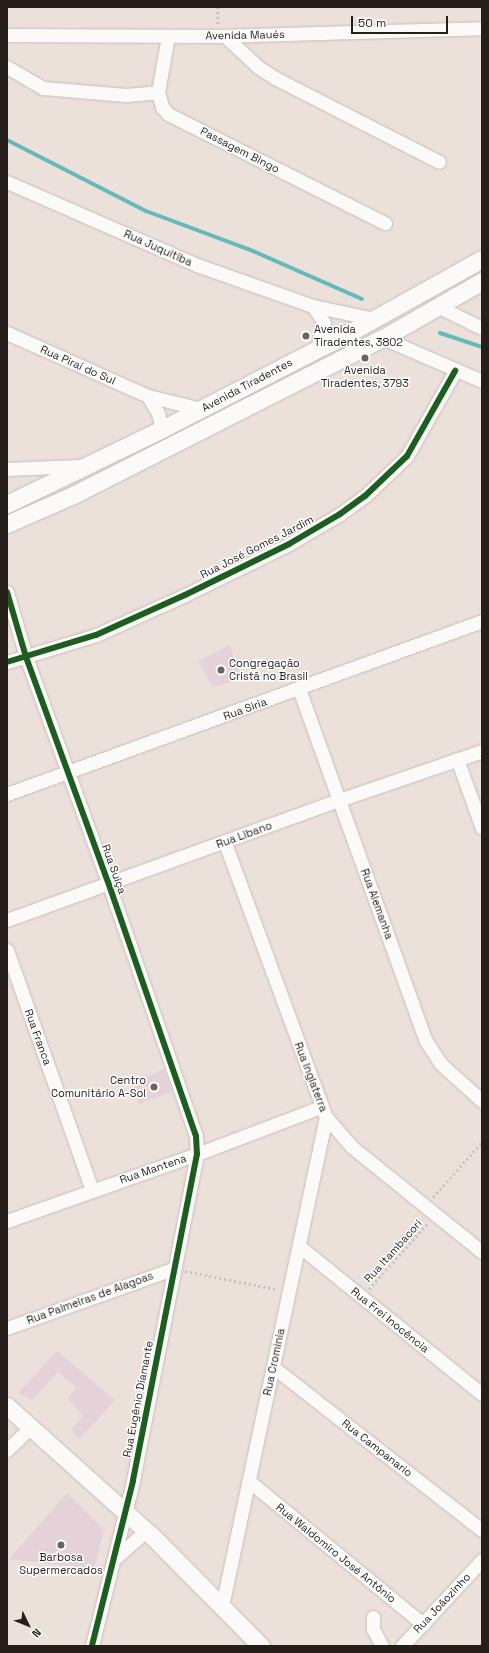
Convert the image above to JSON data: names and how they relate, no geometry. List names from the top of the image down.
{
  "streets": {
    "main road": ["Avenida Tiradentes"],
    "street": [
      "Avenida Maués",
      "Passagem Bingo",
      "Rua Juquitiba",
      "Rua Piraí do Sul",
      "Rua José Gomes Jardim",
      "Rua Siria",
      "Rua Libano",
      "Rua Suiça",
      "Rua Alemanha",
      "Rua Franca",
      "Rua Inglaterra",
      "Rua Mantena",
      "Rua Palmeiras de Alagoas",
      "Rua Frei Inocência",
      "Rua Cromínia",
      "Rua Eugênio Diamante",
      "Rua Campanario",
      "Rua Waldomiro José Antônio",
      "Rua Joãozinho"
    ],
    "path": ["Rua Itambacori"]
  },
  "crossings": [
    ["Rua Juquitiba", "Avenida Tiradentes"],
    ["Rua Piraí do Sul", "Avenida Tiradentes"],
    ["Rua José Gomes Jardim", "Rua Suiça"],
    ["Rua Siria", "Rua Suiça"],
    ["Rua Siria", "Rua Alemanha"],
    ["Rua Libano", "Rua Suiça"],
    ["Rua Libano", "Rua Alemanha"],
    ["Rua Libano", "Rua Inglaterra"],
    ["Rua Suiça", "Rua Mantena"],
    ["Rua Suiça", "Rua Eugênio Diamante"],
    ["Rua Franca", "Rua Mantena"],
    ["Rua Inglaterra", "Rua Mantena"],
    ["Rua Inglaterra", "Rua Itambacori"],
    ["Rua Inglaterra", "Rua Cromínia"],
    ["Rua Mantena", "Rua Cromínia"],
    ["Rua Mantena", "Rua Eugênio Diamante"],
    ["Rua Itambacori", "Rua Frei Inocência"],
    ["Rua Palmeiras de Alagoas", "Rua Eugênio Diamante"],
    ["Rua Frei Inocência", "Rua Cromínia"],
    ["Rua Cromínia", "Rua Campanario"],
    ["Rua Cromínia", "Rua Waldomiro José Antônio"],
    ["Rua Waldomiro José Antônio", "Rua Joãozinho"]
  ],
  "places": [
    "Avenida Tiradentes, 3802",
    "Avenida Tiradentes, 3793",
    "Congregação Cristã no Brasil",
    "Centro Comunitário A-Sol",
    "Barbosa Supermercados"
  ],
  "scale_bar": "50 m",
  "north": "bottom right"
}
